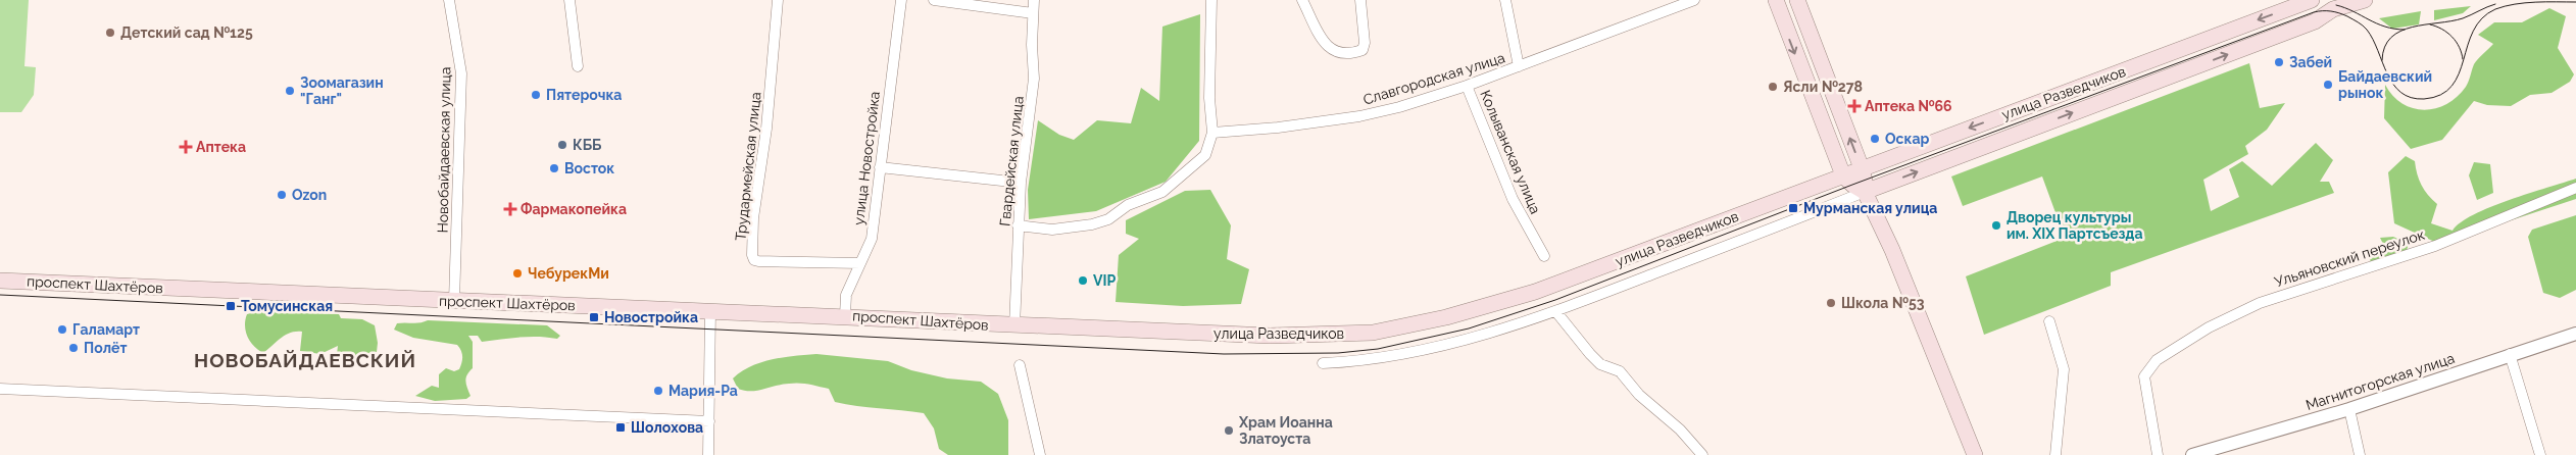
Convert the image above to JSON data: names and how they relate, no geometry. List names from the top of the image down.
{
  "streets": {
    "main road": ["улица Разведчиков", "проспект Шахтёров"],
    "street": [
      "Славгородская улица",
      "Новобайдаевская улица",
      "Колыванская улица",
      "улица Новостройка",
      "Гвардейская улица",
      "Трудармейская улица",
      "Ульяновский переулок",
      "Магнитогорская улица"
    ]
  },
  "crossings": [
    ["Славгородская улица", "Колыванская улица"],
    ["улица Разведчиков", "Гвардейская улица"],
    ["улица Разведчиков", "проспект Шахтёров"],
    ["Новобайдаевская улица", "проспект Шахтёров"],
    ["улица Новостройка", "Трудармейская улица"],
    ["улица Новостройка", "проспект Шахтёров"],
    ["Гвардейская улица", "проспект Шахтёров"]
  ],
  "districts": ["НОВОБАЙДАЕВСКИЙ"],
  "places": {
    "other": [
      "Детский сад №125",
      "Забей",
      "Байдаевский рынок",
      "Ясли №278",
      "Зоомагазин \"Ганг\"",
      "Пятерочка",
      "Оскар",
      "КББ",
      "Восток",
      "Ozon",
      "Дворец культуры им. XIX Партсъезда",
      "ЧебурекМи",
      "VIP",
      "Школа №53",
      "Галамарт",
      "Полёт",
      "Мария-Ра",
      "Храм Иоанна Златоуста"
    ],
    "health": ["Аптека №66", "Аптека", "Фармакопейка"],
    "transit": [
      "Мурманская улица",
      "Томусинская",
      "Новостройка",
      "Шолохова"
    ]
  }
}
